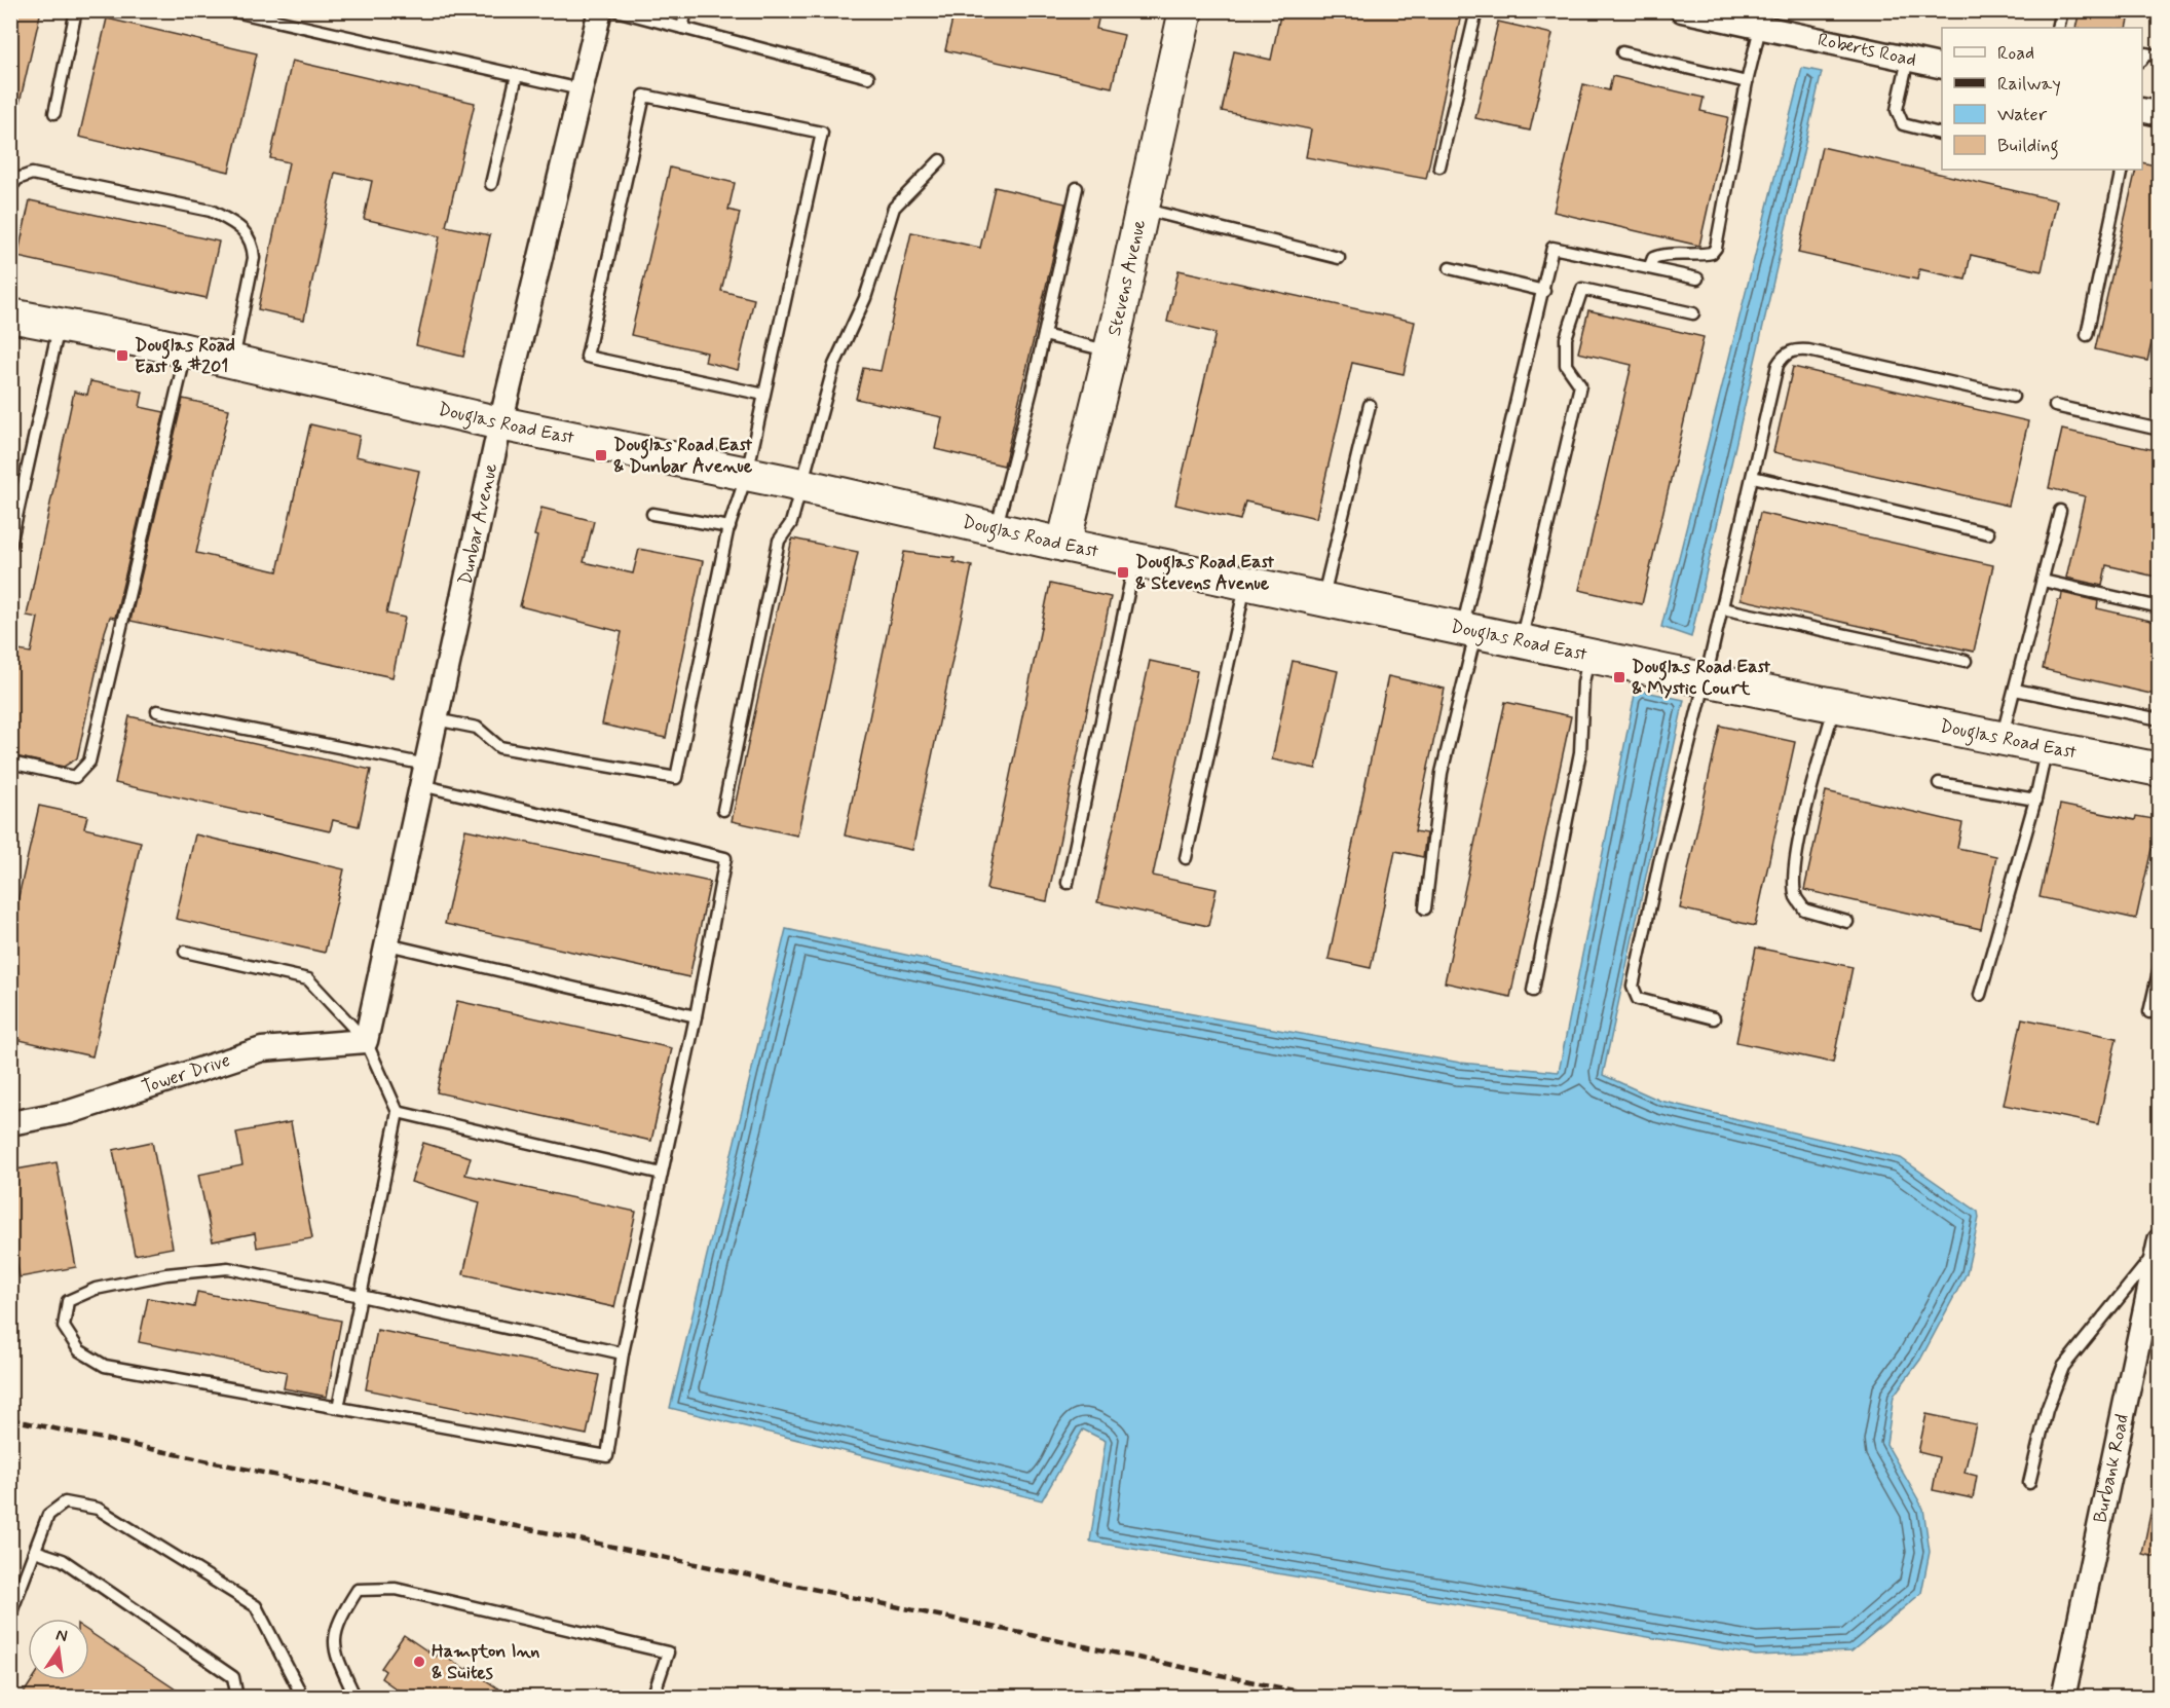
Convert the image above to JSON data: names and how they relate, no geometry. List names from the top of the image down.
{
  "streets": {
    "street": [
      "Roberts Road",
      "Stevens Avenue",
      "Douglas Road East",
      "Dunbar Avenue",
      "Tower Drive",
      "Burbank Road"
    ]
  },
  "crossings": [
    ["Stevens Avenue", "Douglas Road East"],
    ["Douglas Road East", "Dunbar Avenue"],
    ["Dunbar Avenue", "Tower Drive"]
  ],
  "places": {
    "transit": [
      "Douglas Road East & #201",
      "Douglas Road East & Dunbar Avenue",
      "Douglas Road East & Stevens Avenue",
      "Douglas Road East & Mystic Court"
    ],
    "other": ["Hampton Inn & Suites"]
  },
  "legend": [
    "Road",
    "Railway",
    "Water",
    "Building"
  ],
  "north": "top"
}
